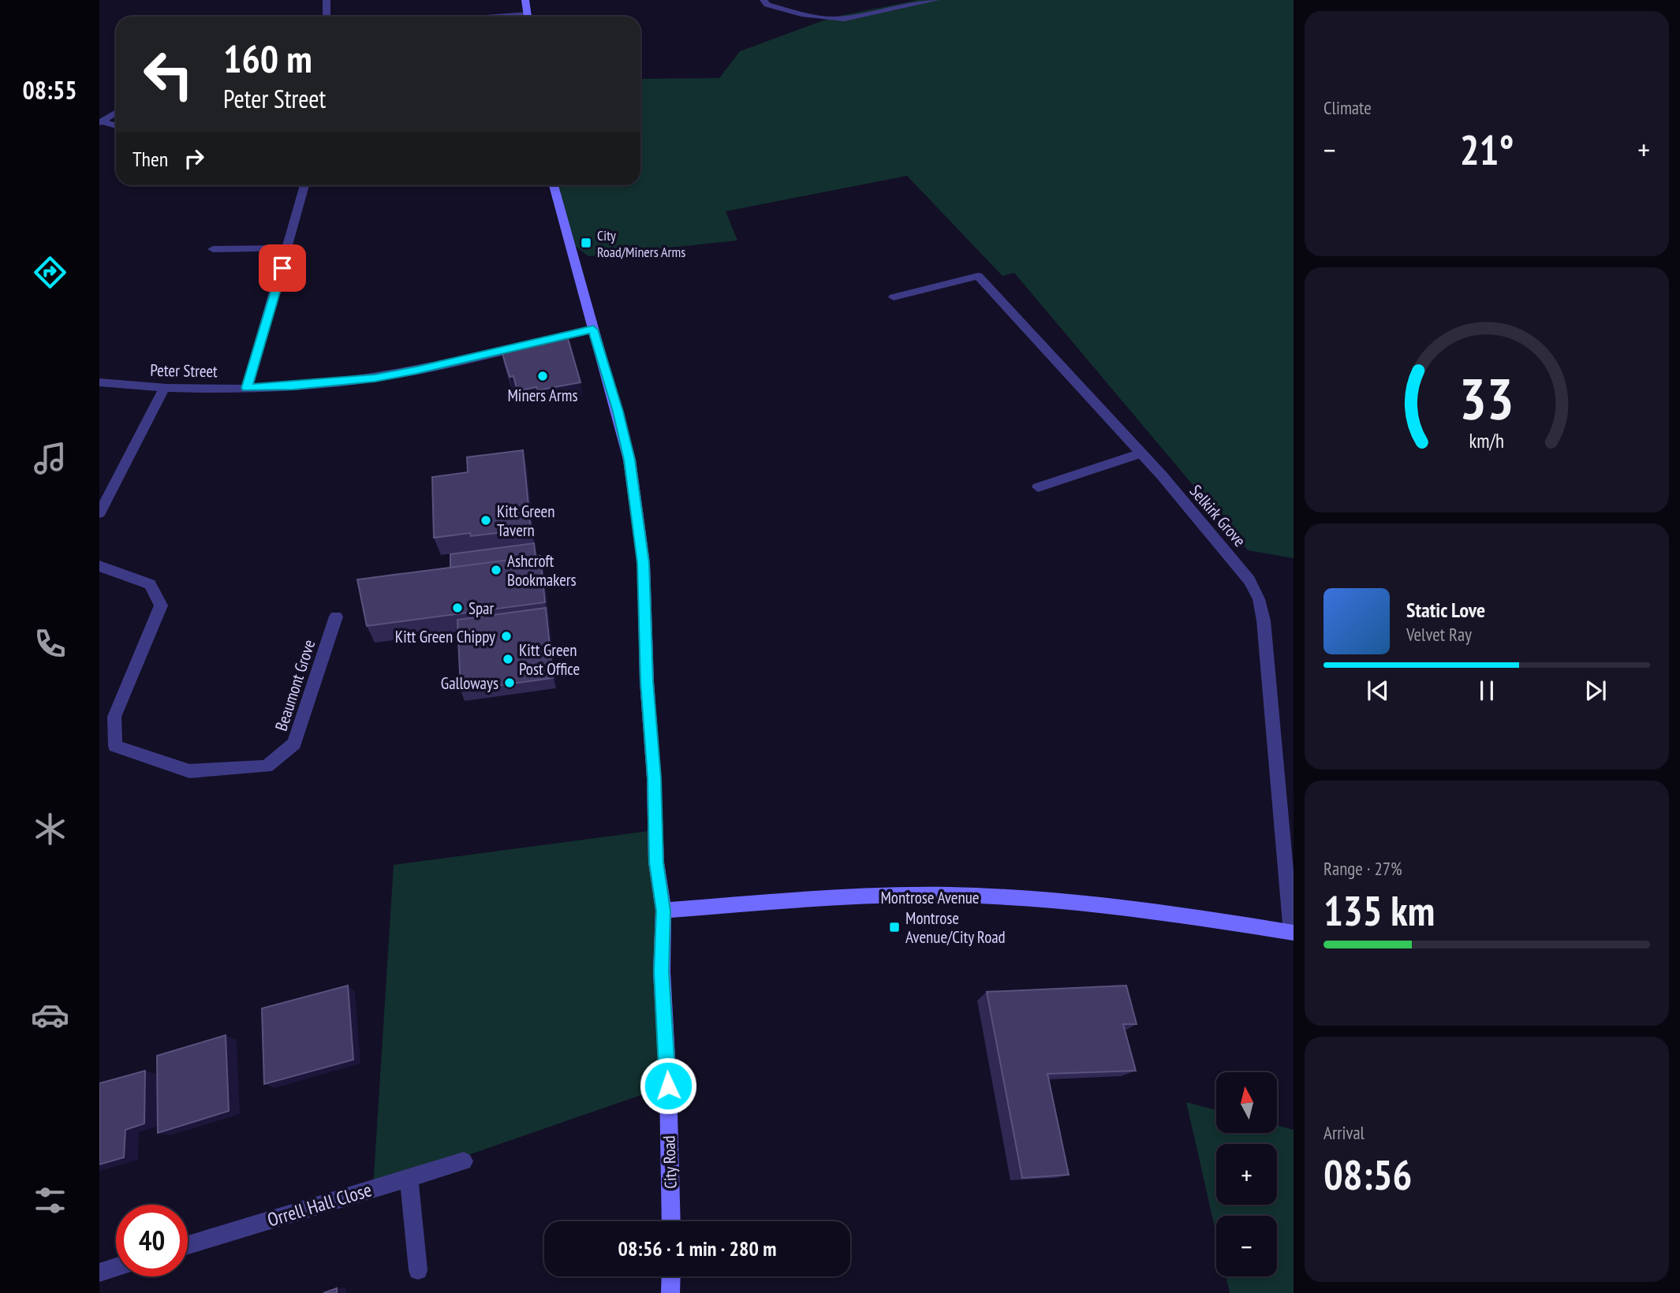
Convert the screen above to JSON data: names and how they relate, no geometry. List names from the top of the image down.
{
  "streets": {
    "street": [
      "Peter Street",
      "Selkirk Grove",
      "Beaumont Grove",
      "Montrose Avenue",
      "City Road",
      "Orrell Hall Close"
    ]
  },
  "crossings": [
    ["Peter Street", "City Road"],
    ["Selkirk Grove", "Montrose Avenue"],
    ["Montrose Avenue", "City Road"]
  ],
  "places": {
    "transit": ["City Road/Miners Arms", "Montrose Avenue/City Road"],
    "other": [
      "Miners Arms",
      "Kitt Green Tavern",
      "Ashcroft Bookmakers",
      "Spar",
      "Kitt Green Chippy",
      "Kitt Green Post Office",
      "Galloways"
    ]
  },
  "north": "top",
  "page": {
    "tabs": "08:55",
    "tile": [
      "Climate",
      ["Range · 27%", "135 km"],
      ["Arrival", "08:56"]
    ],
    "turn": ["160 m", "Peter Street"],
    "heat": ["−", "21°", "+"],
    "then": "Then",
    "song": ["Static Love", "Velvet Ray"],
    "map_buttons": ["+", "−"],
    "limit": "40",
    "trip": "08:56 · 1 min · 280 m",
    "gauge": ["33", "km/h"]
  }
}
